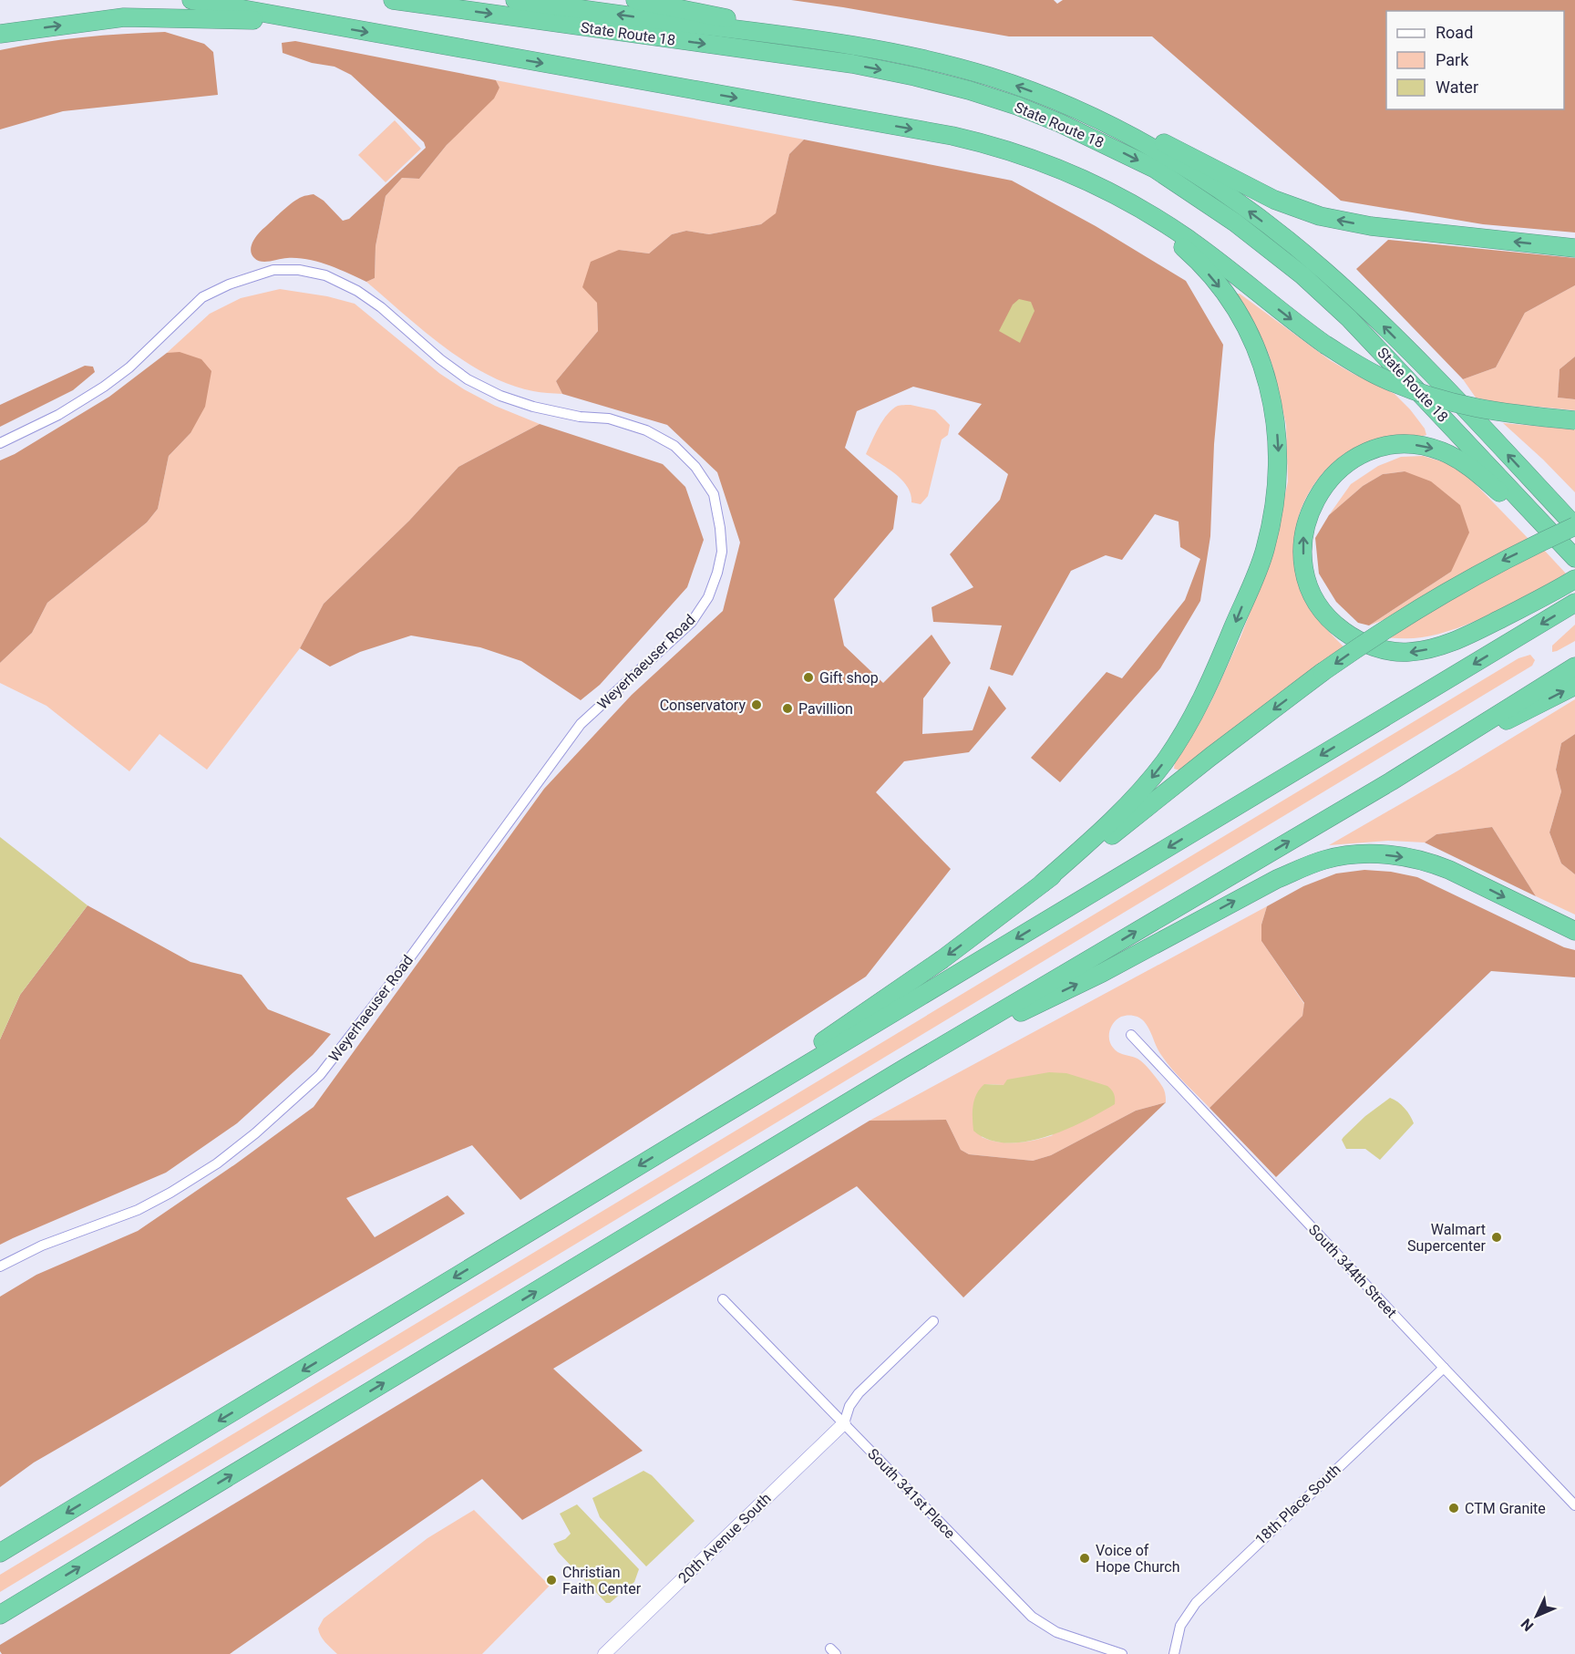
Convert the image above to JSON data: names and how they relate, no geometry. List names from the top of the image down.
{
  "streets": {
    "highway": ["State Route 18"],
    "street": [
      "Weyerhaeuser Road",
      "South 344th Street",
      "South 341st Place",
      "18th Place South",
      "20th Avenue South"
    ]
  },
  "crossings": [
    ["South 344th Street", "18th Place South"],
    ["South 341st Place", "20th Avenue South"]
  ],
  "places": [
    "Gift shop",
    "Conservatory",
    "Pavillion",
    "Walmart Supercenter",
    "CTM Granite",
    "Voice of Hope Church",
    "Christian Faith Center"
  ],
  "legend": ["Road", "Park", "Water"],
  "north": "bottom left"
}
